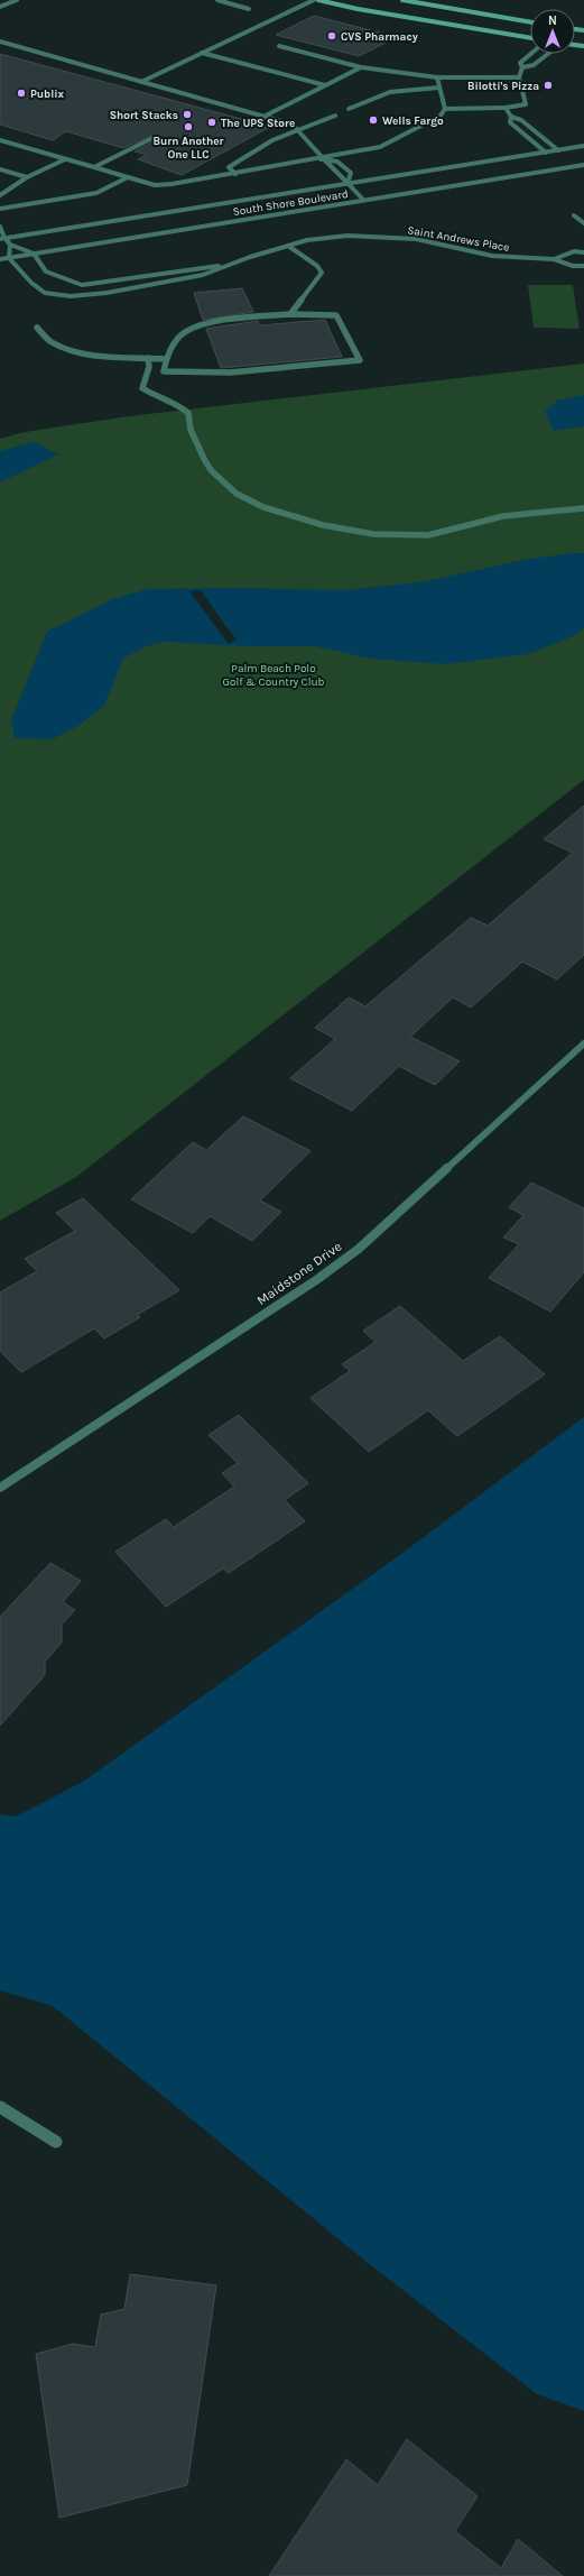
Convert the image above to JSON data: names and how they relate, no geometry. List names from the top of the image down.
{
  "streets": {
    "street": ["South Shore Boulevard", "Saint Andrews Place", "Maidstone Drive"]
  },
  "crossings": [
    ["South Shore Boulevard", "Saint Andrews Place"]
  ],
  "parks": ["Palm Beach Polo Golf & Country Club"],
  "places": [
    "CVS Pharmacy",
    "Bilotti's Pizza",
    "Publix",
    "Short Stacks",
    "Wells Fargo",
    "The UPS Store",
    "Burn Another One LLC"
  ],
  "north": "top"
}
